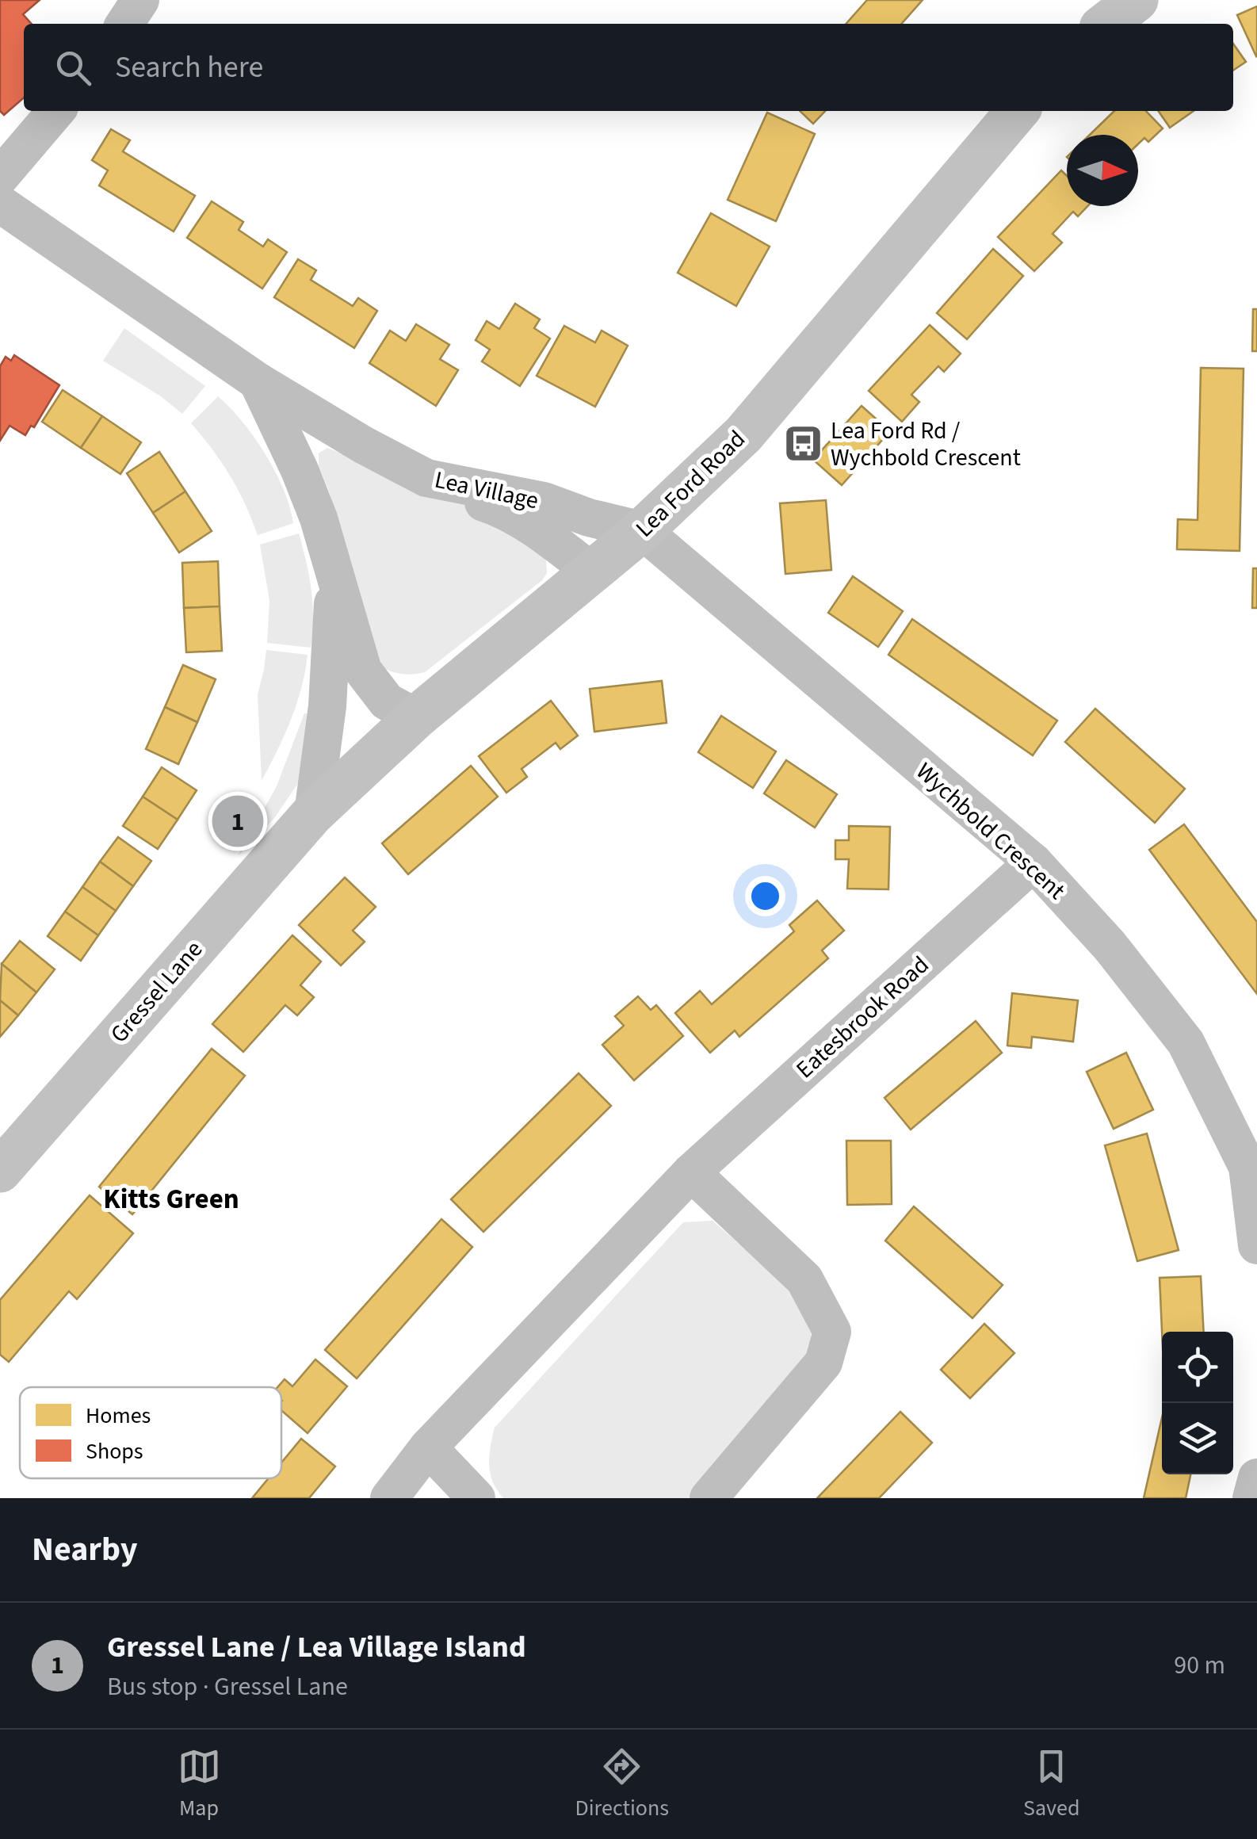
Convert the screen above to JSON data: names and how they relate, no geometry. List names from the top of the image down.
{
  "streets": {
    "street": [
      "Lea Ford Road",
      "Lea Village",
      "Wychbold Crescent",
      "Gressel Lane",
      "Eatesbrook Road"
    ]
  },
  "crossings": [
    ["Lea Ford Road", "Lea Village"],
    ["Lea Ford Road", "Wychbold Crescent"],
    ["Lea Ford Road", "Gressel Lane"],
    ["Lea Village", "Wychbold Crescent"],
    ["Wychbold Crescent", "Eatesbrook Road"]
  ],
  "districts": ["Kitts Green"],
  "places": {
    "bus stop": ["Lea Ford Rd / Wychbold Crescent"]
  },
  "legend": ["Homes", "Shops"],
  "north": "right",
  "page": {
    "search": "Search here",
    "pins": "1",
    "heading": "Nearby",
    "list": [
      {
        "mark": "1",
        "name": "Gressel Lane / Lea Village Island",
        "note": "Bus stop · Gressel Lane",
        "value": "90 m"
      }
    ],
    "nav": ["Map", "Directions", "Saved"]
  }
}
